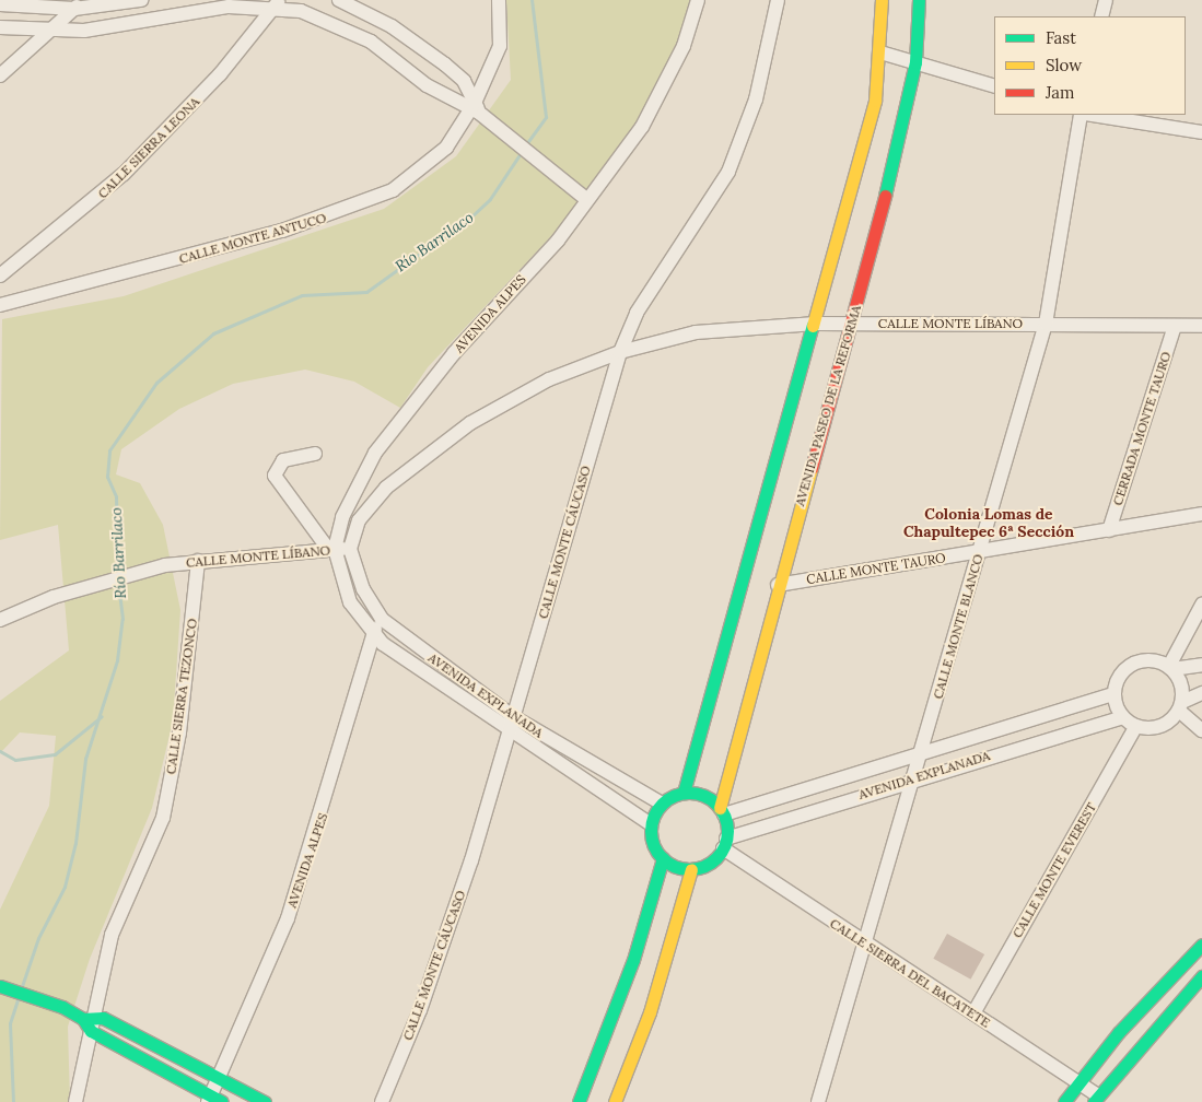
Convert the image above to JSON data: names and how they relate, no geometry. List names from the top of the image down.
{
  "streets": {
    "main road": ["AVENIDA PASEO DE LA REFORMA"],
    "street": [
      "CALLE SIERRA LEONA",
      "CALLE MONTE ANTUCO",
      "AVENIDA ALPES",
      "CALLE MONTE LÍBANO",
      "CERRADA MONTE TAURO",
      "CALLE MONTE CÁUCASO",
      "CALLE MONTE TAURO",
      "CALLE MONTE BLANCO",
      "AVENIDA EXPLANADA",
      "CALLE SIERRA TEZONCO",
      "CALLE MONTE EVEREST",
      "CALLE SIERRA DEL BACATETE"
    ]
  },
  "crossings": [
    ["AVENIDA ALPES", "CALLE MONTE LÍBANO"],
    ["AVENIDA ALPES", "AVENIDA EXPLANADA"],
    ["CALLE MONTE LÍBANO", "AVENIDA PASEO DE LA REFORMA"],
    ["CALLE MONTE LÍBANO", "CERRADA MONTE TAURO"],
    ["CALLE MONTE LÍBANO", "CALLE MONTE CÁUCASO"],
    ["CALLE MONTE LÍBANO", "CALLE MONTE BLANCO"],
    ["CALLE MONTE LÍBANO", "AVENIDA EXPLANADA"],
    ["CALLE MONTE LÍBANO", "CALLE SIERRA TEZONCO"],
    ["AVENIDA PASEO DE LA REFORMA", "CALLE MONTE TAURO"],
    ["AVENIDA PASEO DE LA REFORMA", "AVENIDA EXPLANADA"],
    ["AVENIDA PASEO DE LA REFORMA", "CALLE SIERRA DEL BACATETE"],
    ["CERRADA MONTE TAURO", "CALLE MONTE TAURO"],
    ["CALLE MONTE CÁUCASO", "AVENIDA EXPLANADA"],
    ["CALLE MONTE TAURO", "CALLE MONTE BLANCO"],
    ["CALLE MONTE BLANCO", "AVENIDA EXPLANADA"],
    ["CALLE MONTE BLANCO", "CALLE SIERRA DEL BACATETE"],
    ["AVENIDA EXPLANADA", "CALLE MONTE EVEREST"],
    ["AVENIDA EXPLANADA", "CALLE SIERRA DEL BACATETE"],
    ["CALLE MONTE EVEREST", "CALLE SIERRA DEL BACATETE"]
  ],
  "districts": ["Colonia Lomas de Chapultepec 6ª Sección"],
  "water": ["Río Barrilaco"],
  "legend": ["Fast", "Slow", "Jam"]
}
